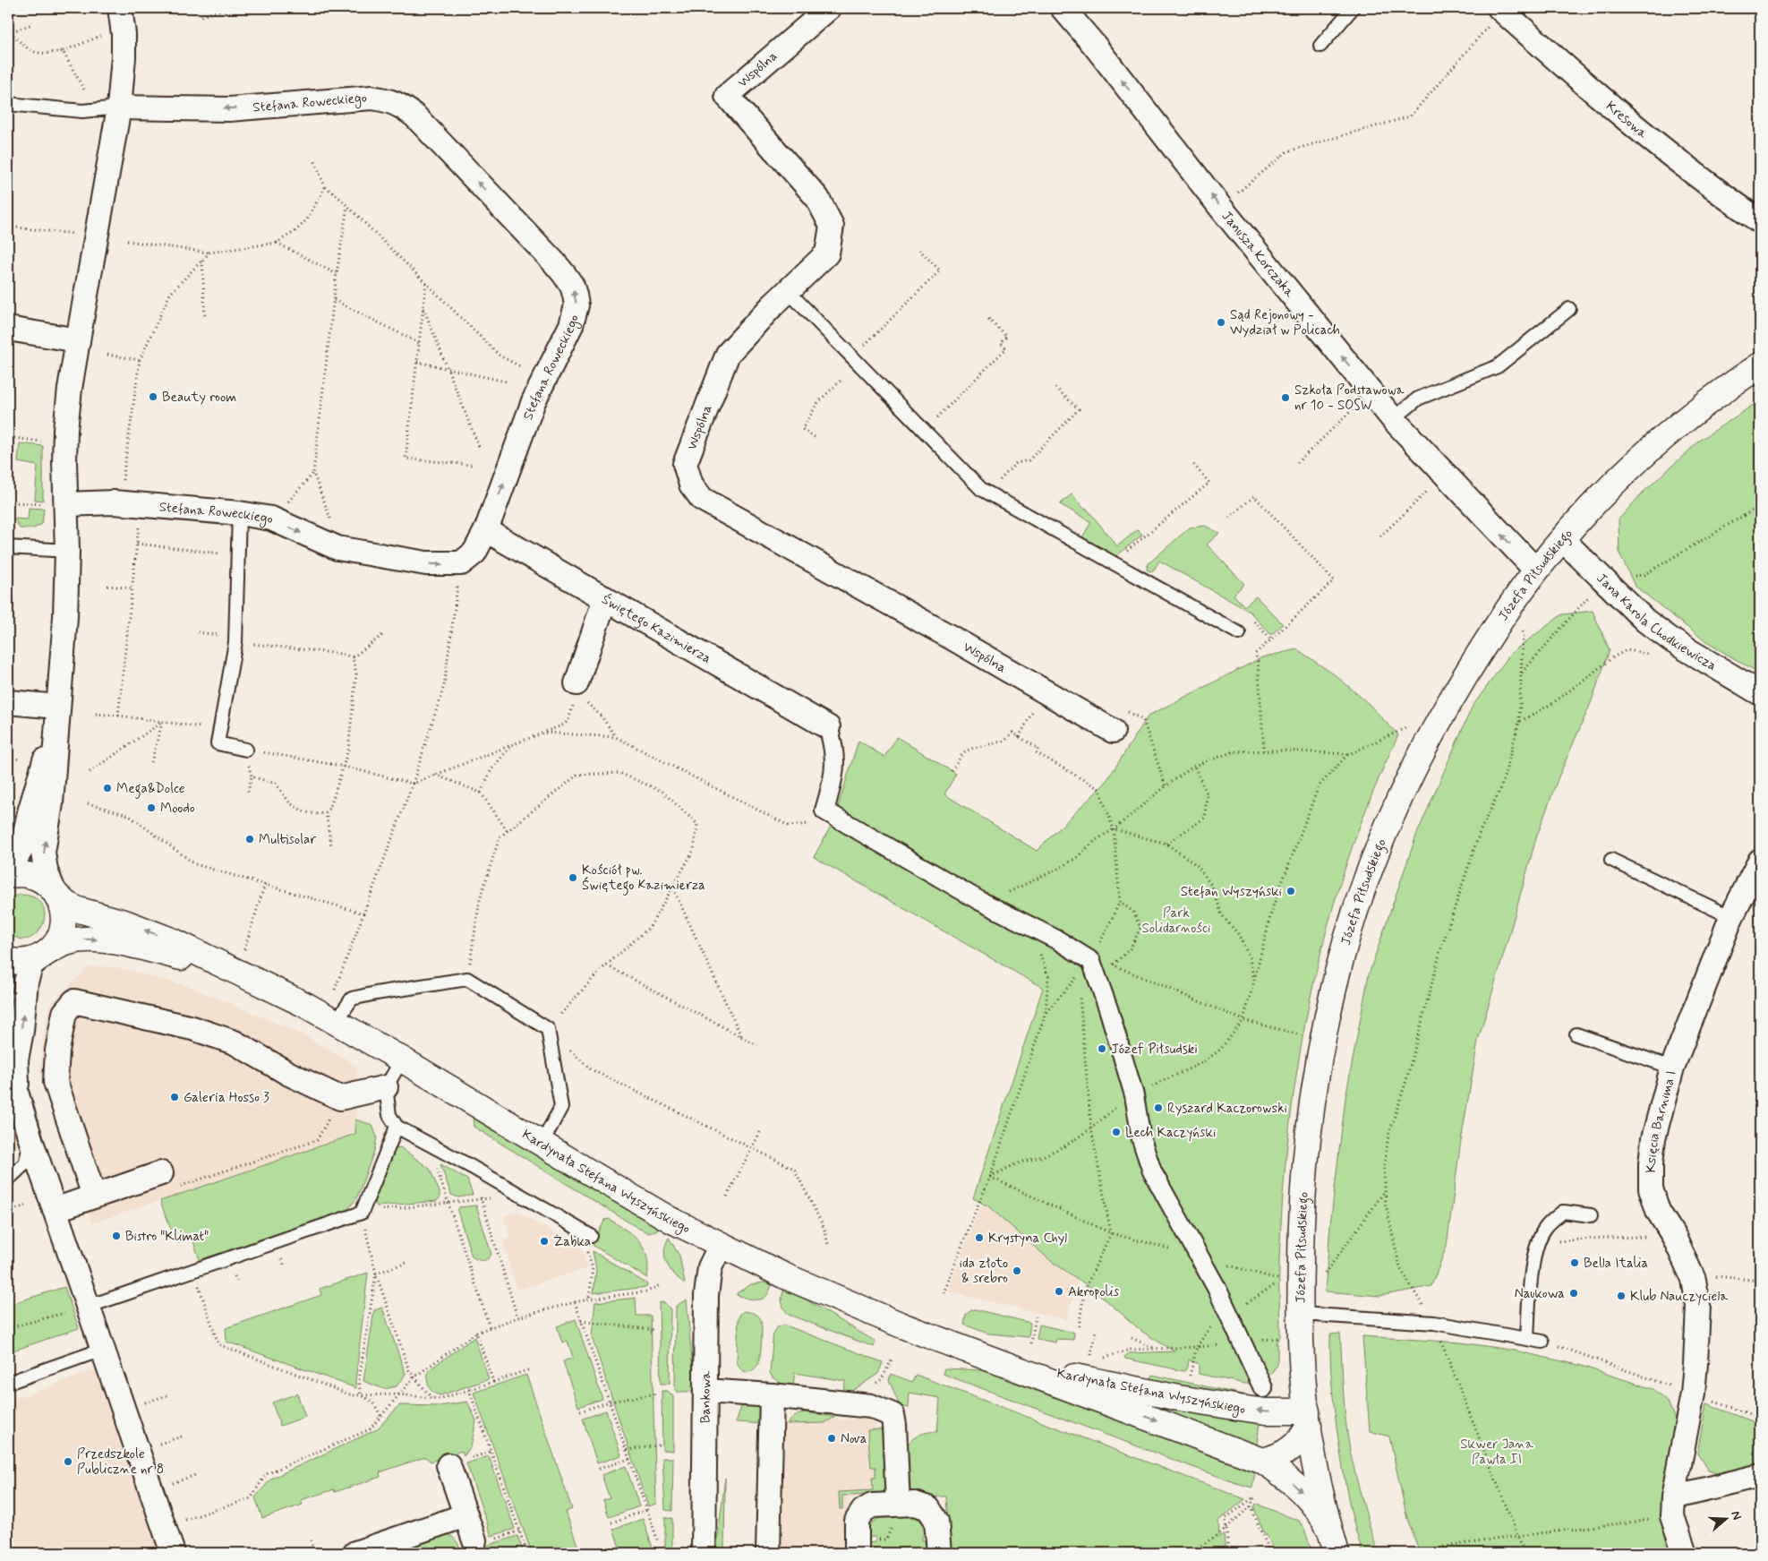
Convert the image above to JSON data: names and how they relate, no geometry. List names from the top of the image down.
{
  "streets": {
    "street": [
      "Wspólna",
      "Stefana Roweckiego",
      "Kresowa",
      "Janusza Korczaka",
      "Józefa Piłsudskiego",
      "Jana Karola Chodkiewicza",
      "Świętego Kazimierza",
      "Księcia Barnima I",
      "Kardynała Stefana Wyszyńskiego",
      "Bankowa"
    ]
  },
  "crossings": [
    ["Stefana Roweckiego", "Świętego Kazimierza"],
    ["Janusza Korczaka", "Józefa Piłsudskiego"],
    ["Józefa Piłsudskiego", "Jana Karola Chodkiewicza"],
    ["Józefa Piłsudskiego", "Kardynała Stefana Wyszyńskiego"],
    ["Kardynała Stefana Wyszyńskiego", "Bankowa"]
  ],
  "one_way": ["Janusza Korczaka"],
  "parks": ["Park Solidarności", "Skwer Jana Pawła II"],
  "places": [
    "Sąd Rejonowy - Wydział w Policach",
    "Beauty room",
    "Szkoła Podstawowa nr 10 - SOSW",
    "Mega&Dolce",
    "Moodo",
    "Multisolar",
    "Kościół pw. Świętego Kazimierza",
    "Stefan Wyszyński",
    "Józef Piłsudski",
    "Galeria Hosso 3",
    "Ryszard Kaczorowski",
    "Lech Kaczyński",
    "Bistro \"Klimat\"",
    "Krystyna Chyl",
    "Żabka",
    "Bella Italia",
    "ida złoto & srebro",
    "Akropolis",
    "Naukowa",
    "Klub Nauczyciela",
    "Nova",
    "Przedszkole Publiczne nr 8"
  ],
  "north": "right"
}
